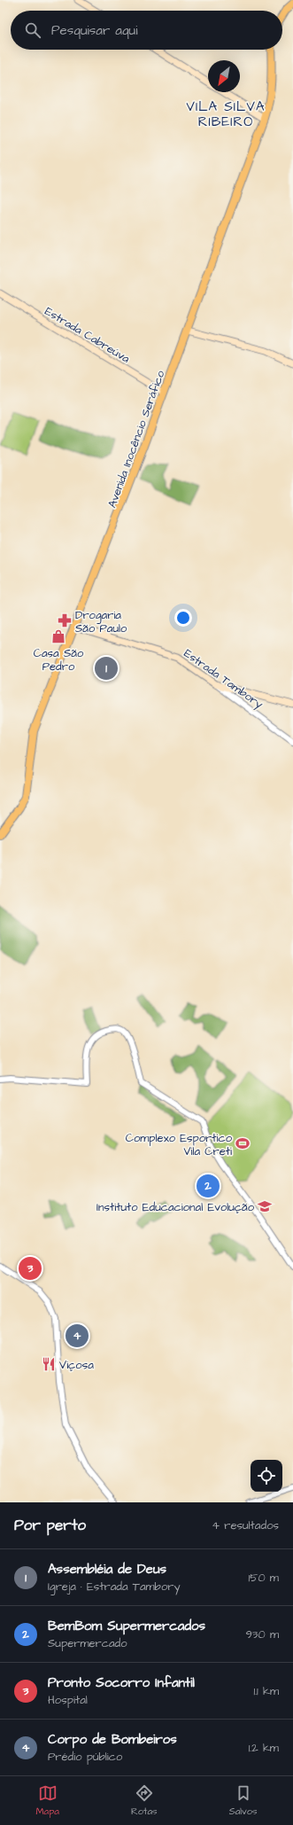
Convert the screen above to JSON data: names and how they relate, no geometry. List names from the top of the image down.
{
  "streets": {
    "main road": ["Estrada Cabreúva", "Avenida Inocêncio Seráfico", "Estrada Tambory"]
  },
  "crossings": [
    ["Estrada Cabreúva", "Avenida Inocêncio Seráfico"],
    ["Avenida Inocêncio Seráfico", "Estrada Tambory"]
  ],
  "districts": ["VILA SILVA RIBEIRO"],
  "places": {
    "pharmacy": ["Drogaria São Paulo"],
    "shop": ["Casa São Pedro"],
    "sports": ["Complexo Esportico Vila Creti"],
    "school or university": ["Instituto Educacional Evolução"],
    "restaurant": ["Viçosa"]
  },
  "north": "bottom left",
  "page": {
    "search": "Pesquisar aqui",
    "pins": [
      "1",
      "2",
      "3",
      "4"
    ],
    "heading": ["Por perto", "4 resultados"],
    "list": [
      {
        "mark": "1",
        "name": "Assembléia de Deus",
        "note": "Igreja · Estrada Tambory",
        "value": "150 m"
      },
      {
        "mark": "2",
        "name": "BemBom Supermercados",
        "note": "Supermercado",
        "value": "930 m"
      },
      {
        "mark": "3",
        "name": "Pronto Socorro Infantil",
        "note": "Hospital",
        "value": "1.1 km"
      },
      {
        "mark": "4",
        "name": "Corpo de Bombeiros",
        "note": "Prédio público",
        "value": "1.2 km"
      }
    ],
    "nav": ["Mapa", "Rotas", "Salvos"]
  }
}
